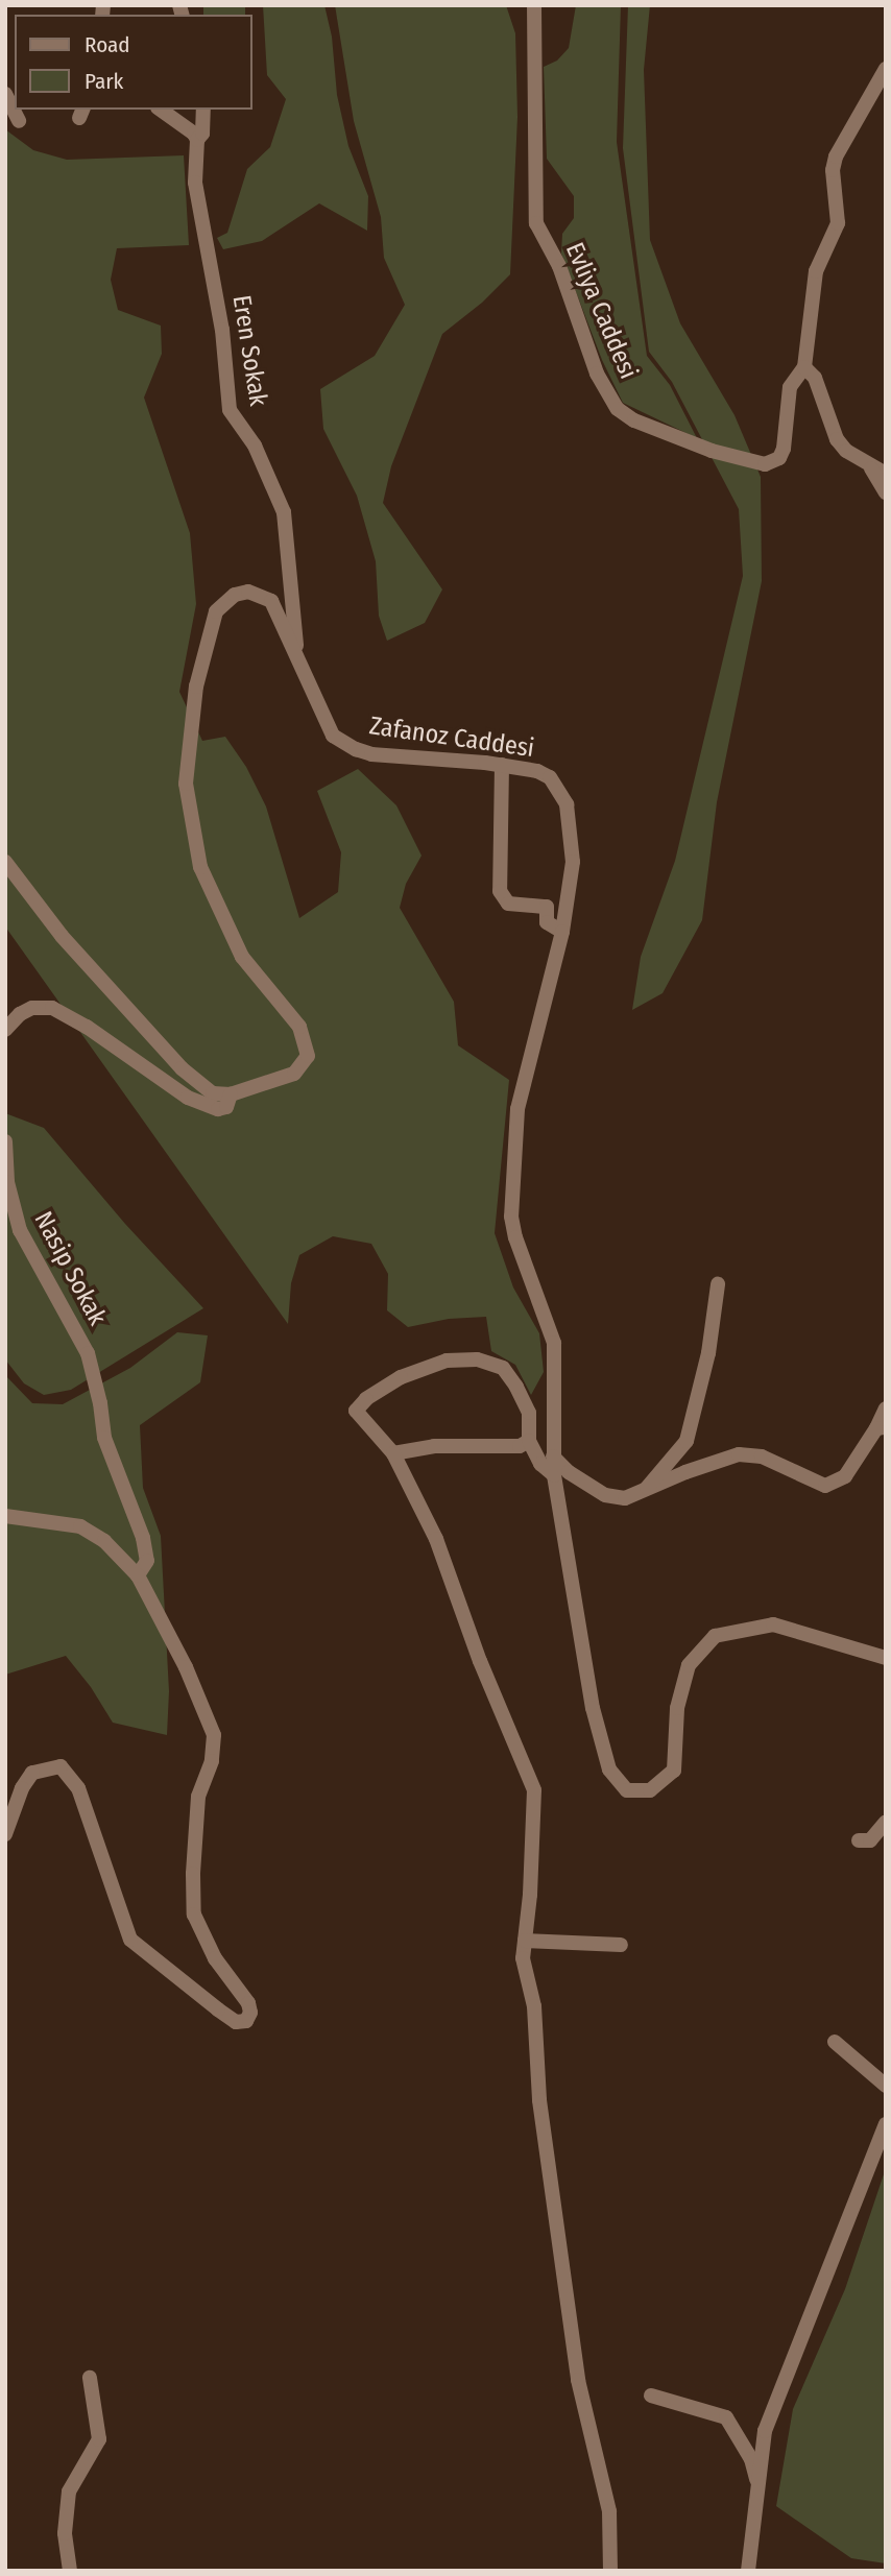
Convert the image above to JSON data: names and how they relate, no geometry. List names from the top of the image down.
{
  "streets": {
    "street": [
      "Evliya Caddesi",
      "Eren Sokak",
      "Zafanoz Caddesi",
      "Nasip Sokak"
    ]
  },
  "crossings": [
    ["Eren Sokak", "Zafanoz Caddesi"]
  ],
  "legend": ["Road", "Park"]
}
